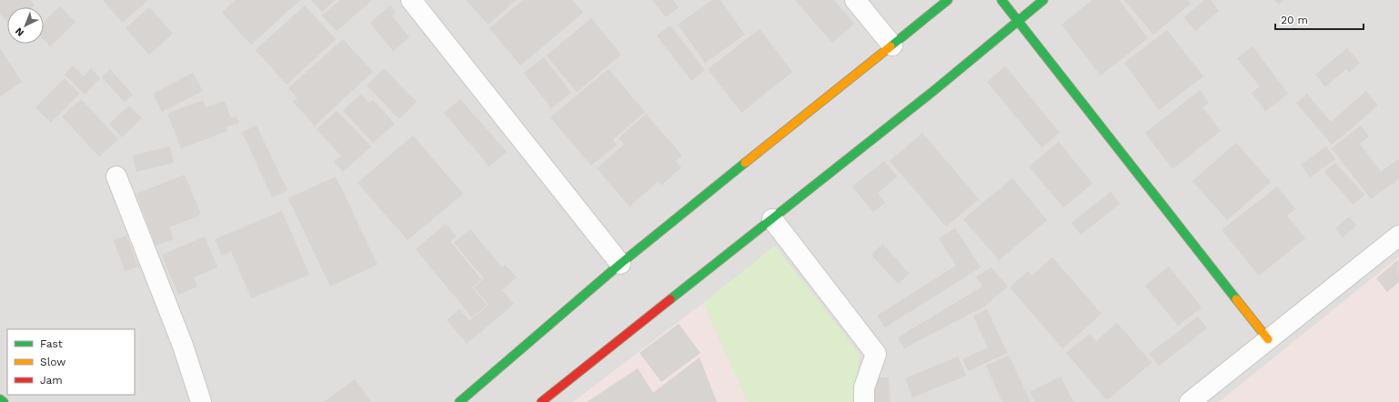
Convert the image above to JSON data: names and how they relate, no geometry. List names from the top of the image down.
{
  "legend": ["Fast", "Slow", "Jam"],
  "scale_bar": "20 m",
  "north": "bottom left"
}
